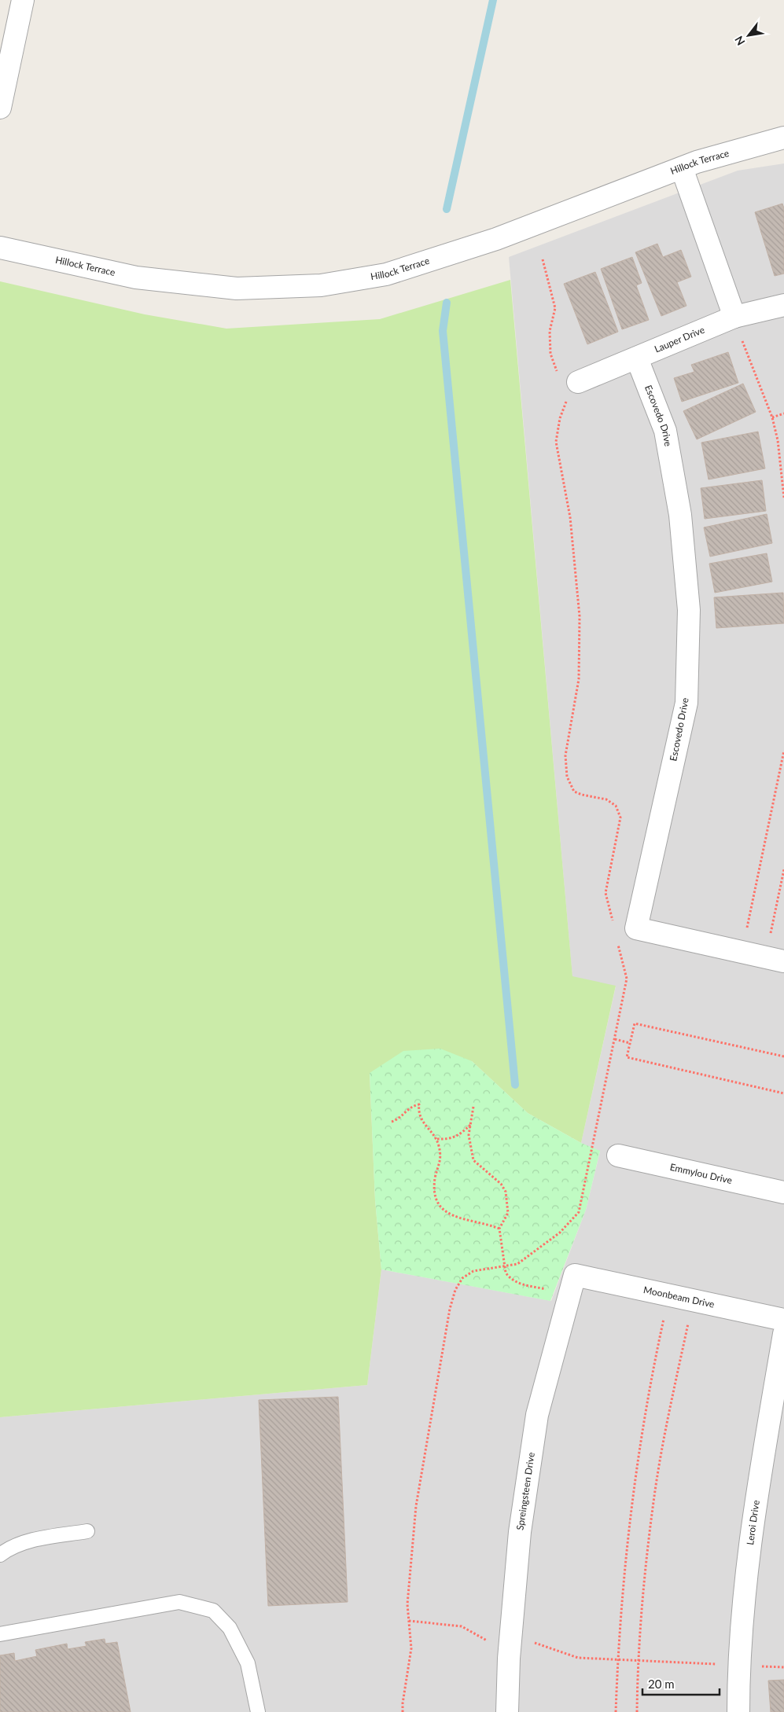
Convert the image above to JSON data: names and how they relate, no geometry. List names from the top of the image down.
{
  "streets": {
    "street": [
      "Hillock Terrace",
      "Lauper Drive",
      "Escovedo Drive",
      "Emmylou Drive",
      "Moonbeam Drive",
      "Spreingsteen Drive",
      "Leroi Drive"
    ]
  },
  "crossings": [
    ["Lauper Drive", "Escovedo Drive"],
    ["Moonbeam Drive", "Spreingsteen Drive"]
  ],
  "scale_bar": "20 m",
  "north": "bottom left"
}
